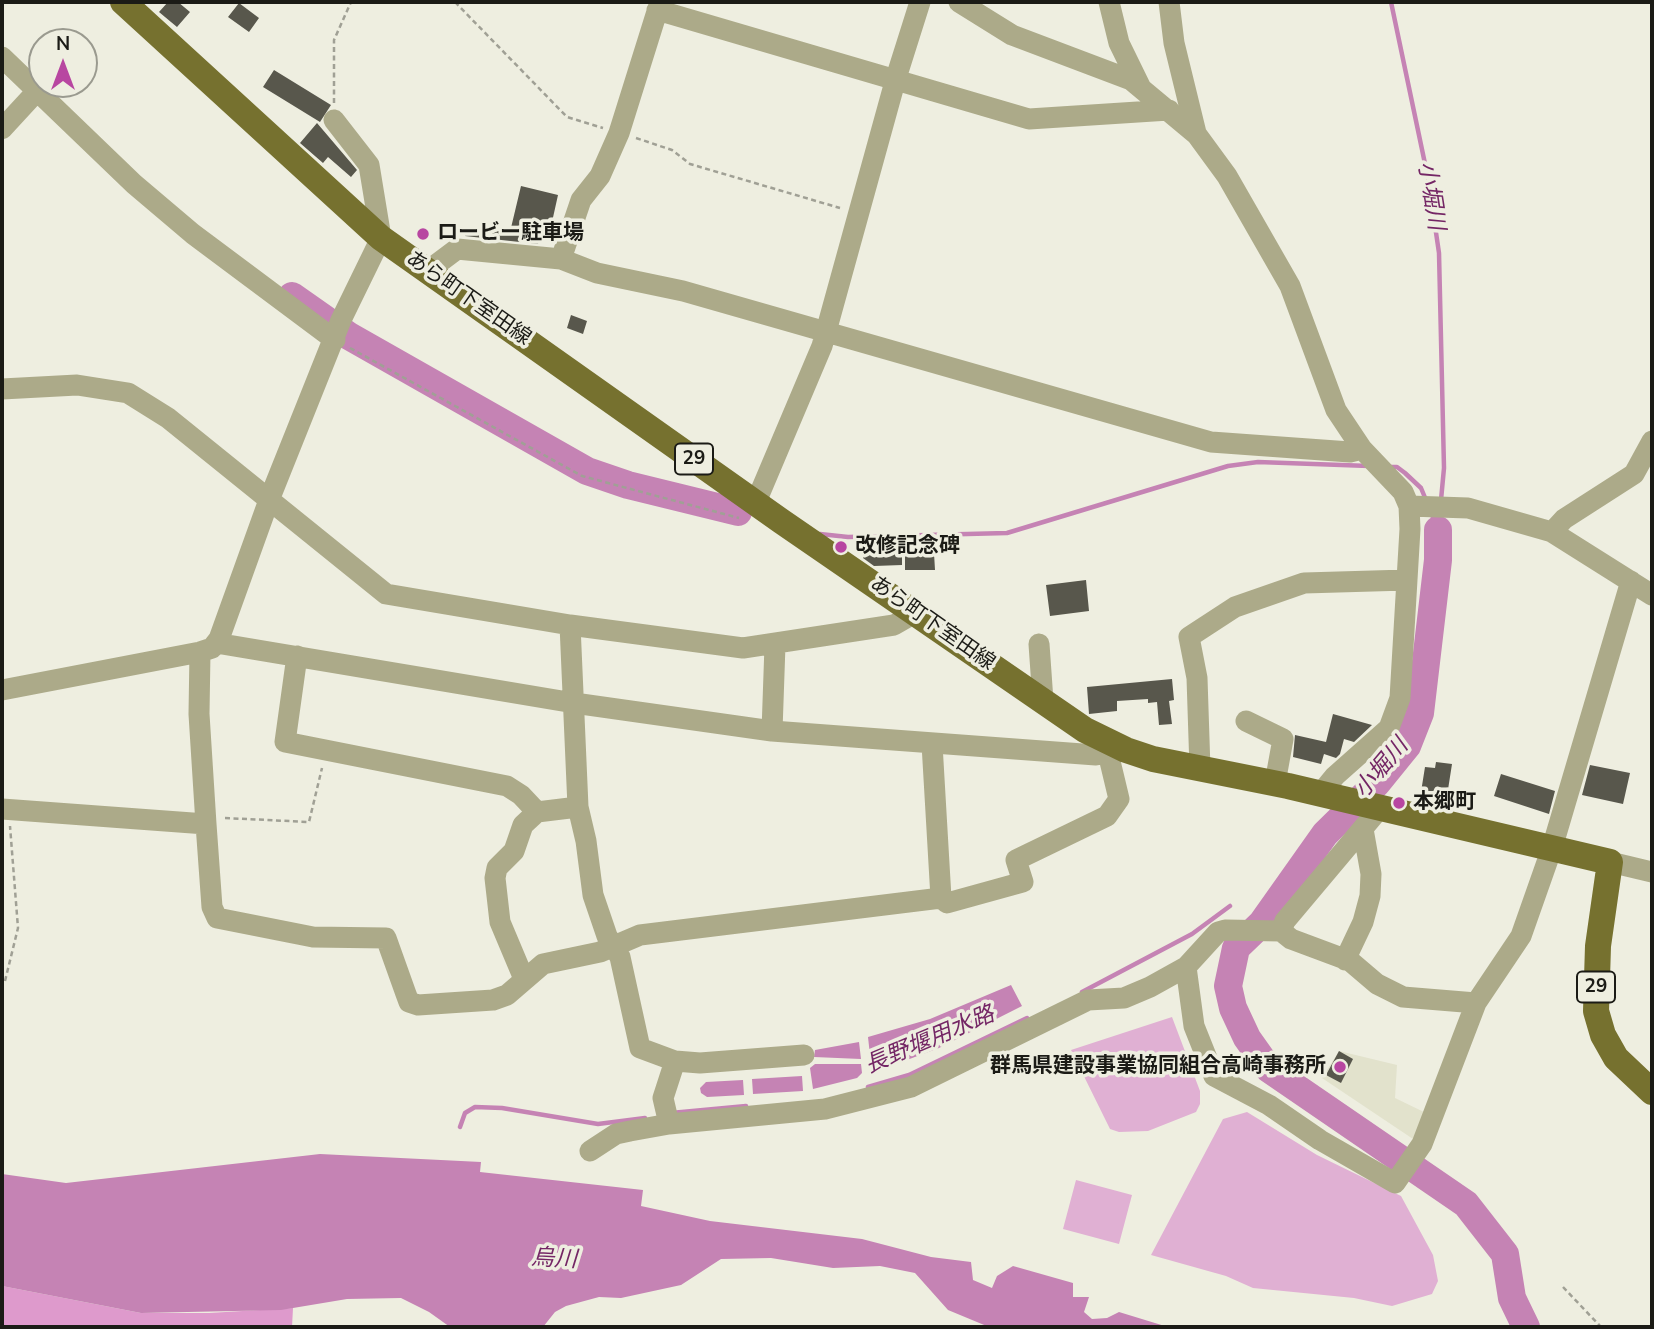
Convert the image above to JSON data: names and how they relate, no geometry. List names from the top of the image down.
{
  "streets": {
    "main road": ["あら町下室田線", "29"]
  },
  "crossings": [
    ["あら町下室田線", "29"]
  ],
  "water": ["小堀川", "長野堰用水路", "烏川"],
  "places": [
    "ロービー駐車場",
    "改修記念碑",
    "本郷町",
    "群馬県建設事業協同組合高崎事務所"
  ],
  "north": "top"
}
